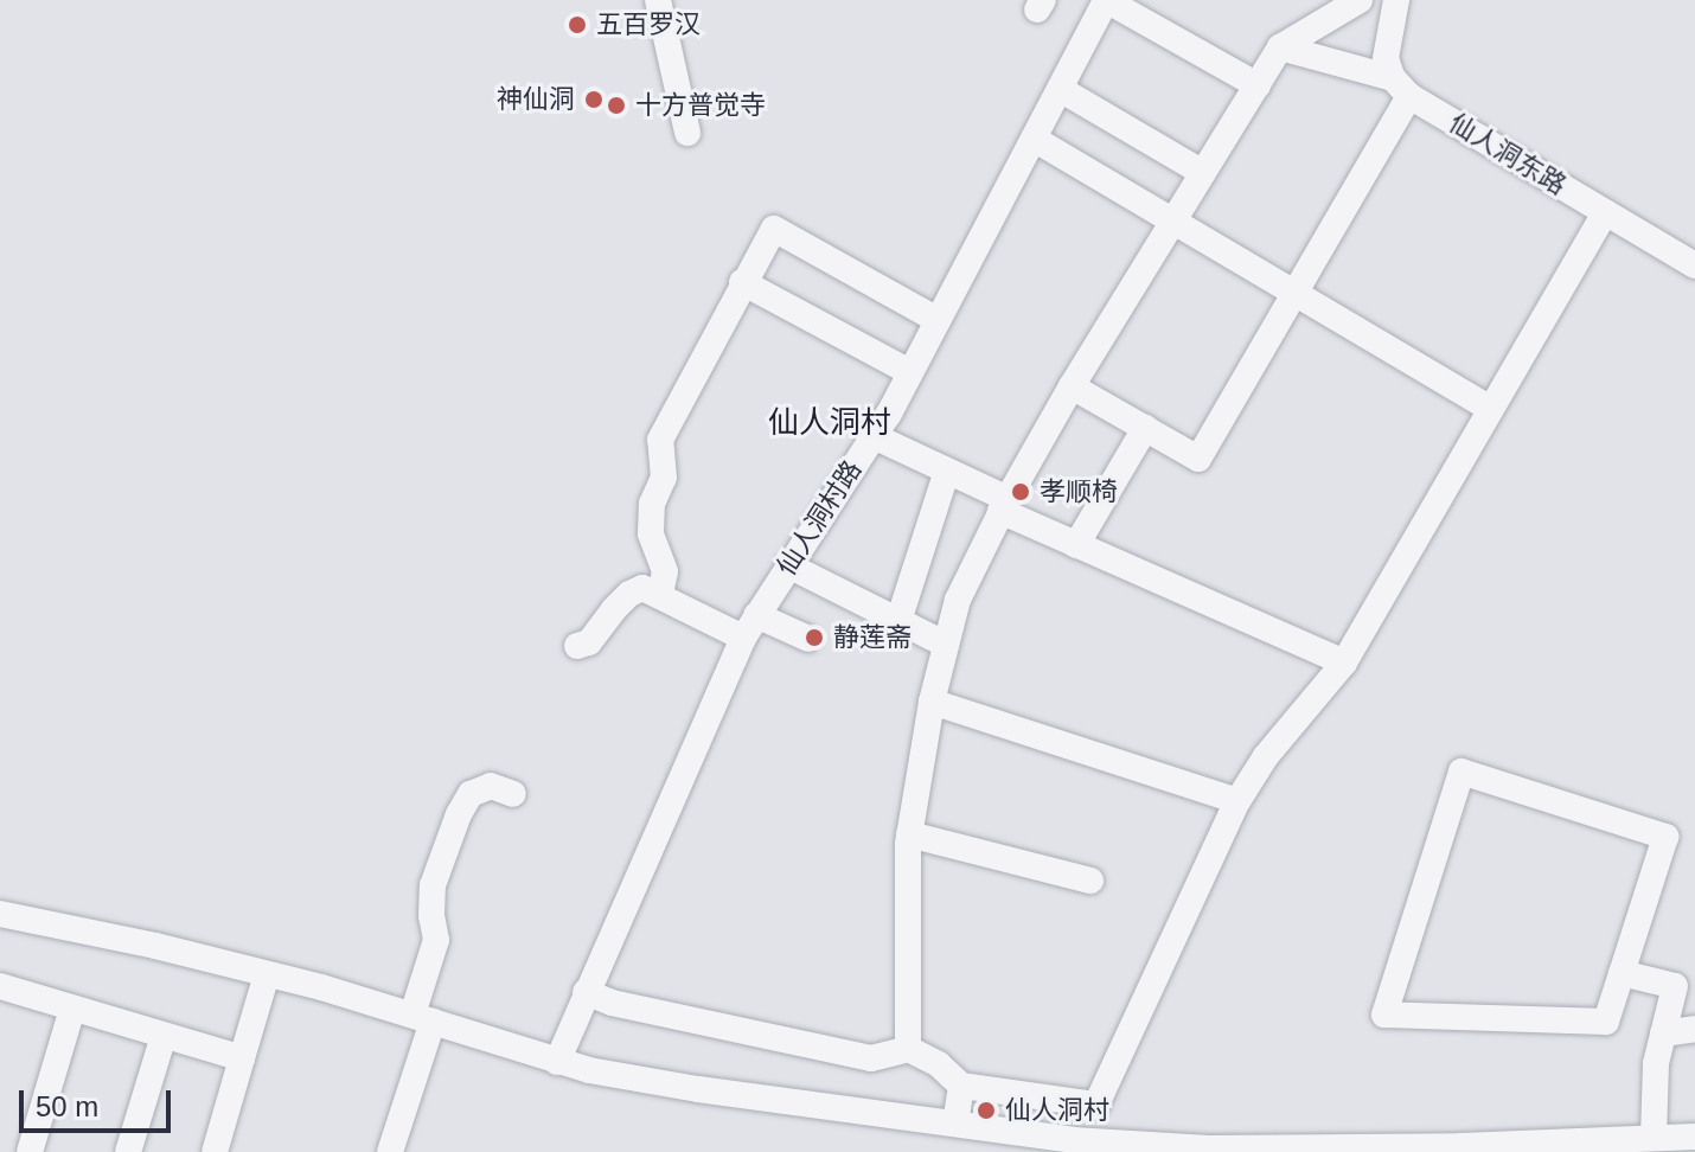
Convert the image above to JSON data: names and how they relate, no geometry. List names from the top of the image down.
{
  "streets": {
    "street": ["仙人洞东路", "仙人洞村路"]
  },
  "districts": ["仙人洞村"],
  "places": [
    "五百罗汉",
    "神仙洞",
    "十方普觉寺",
    "孝顺椅",
    "静莲斋",
    "仙人洞村"
  ],
  "scale_bar": "50 m"
}
